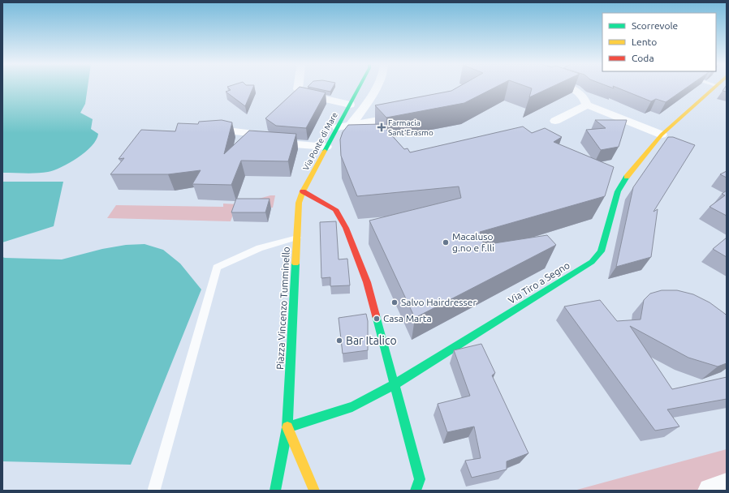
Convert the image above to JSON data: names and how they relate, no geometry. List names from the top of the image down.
{
  "streets": {
    "street": ["Via Ponte di Mare", "Via Tiro a Segno", "Piazza Vincenzo Tumminello"]
  },
  "crossings": [
    ["Via Ponte di Mare", "Piazza Vincenzo Tumminello"],
    ["Via Tiro a Segno", "Piazza Vincenzo Tumminello"]
  ],
  "places": {
    "health": ["Farmacia Sant'Erasmo"],
    "other": [
      "Macaluso g.no e f.lli",
      "Salvo Hairdresser",
      "Casa Marta",
      "Bar Italico"
    ]
  },
  "legend": ["Scorrevole", "Lento", "Coda"]
}
